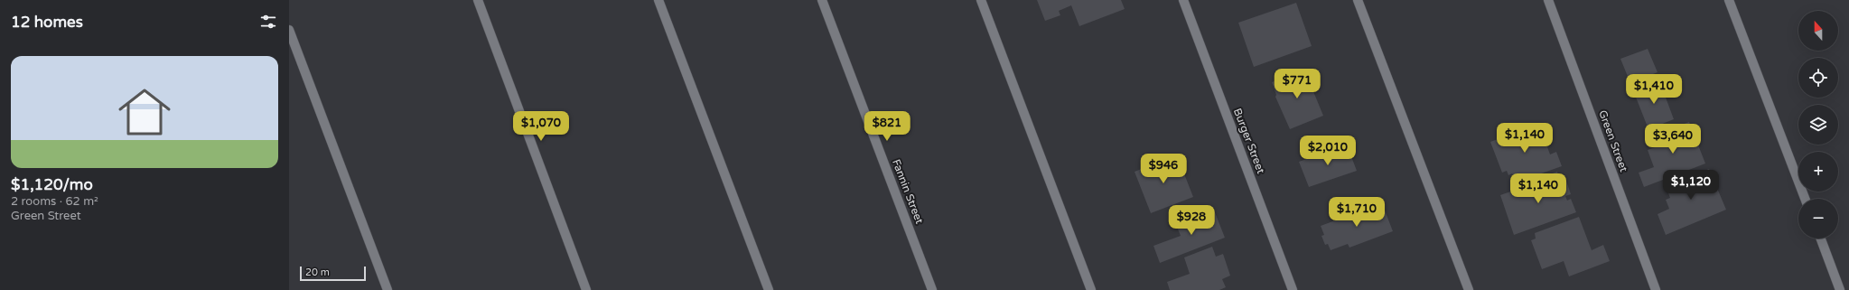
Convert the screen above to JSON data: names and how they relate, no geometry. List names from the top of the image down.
{
  "streets": {
    "street": ["Burger Street", "Green Street", "Fannin Street"]
  },
  "scale_bar": "20 m",
  "north": "top",
  "page": {
    "heading": "12 homes",
    "map_buttons": ["+", "−"],
    "list": [
      {
        "name": "$1,120/mo",
        "note": "2 rooms · 62 m² · Green Street"
      }
    ],
    "price": [
      "$771",
      "$1,410",
      "$1,070",
      "$821",
      "$1,140",
      "$3,640",
      "$2,010",
      "$946",
      "$1,120",
      "$1,140",
      "$1,710",
      "$928"
    ],
    "scale": "20 m"
  }
}
